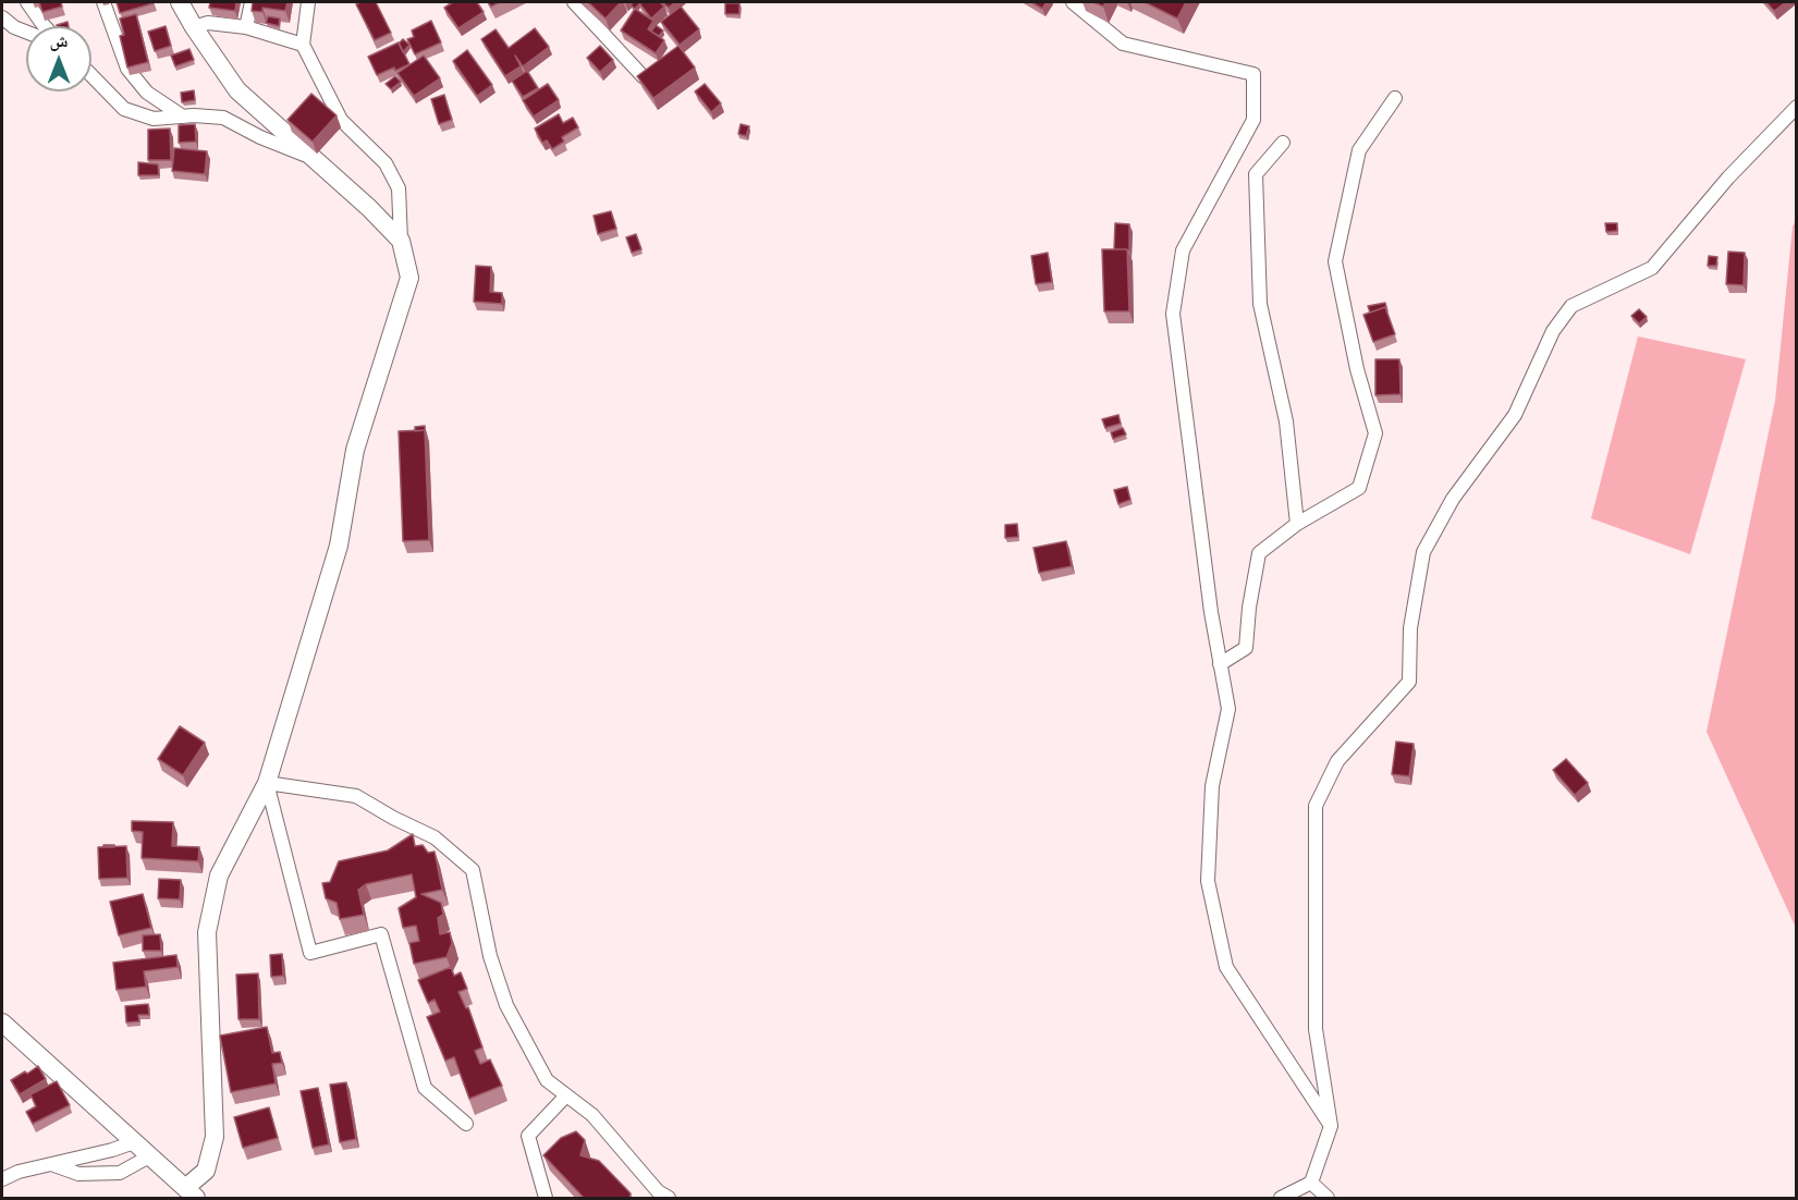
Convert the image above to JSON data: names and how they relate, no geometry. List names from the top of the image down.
{
  "north": "top"
}
